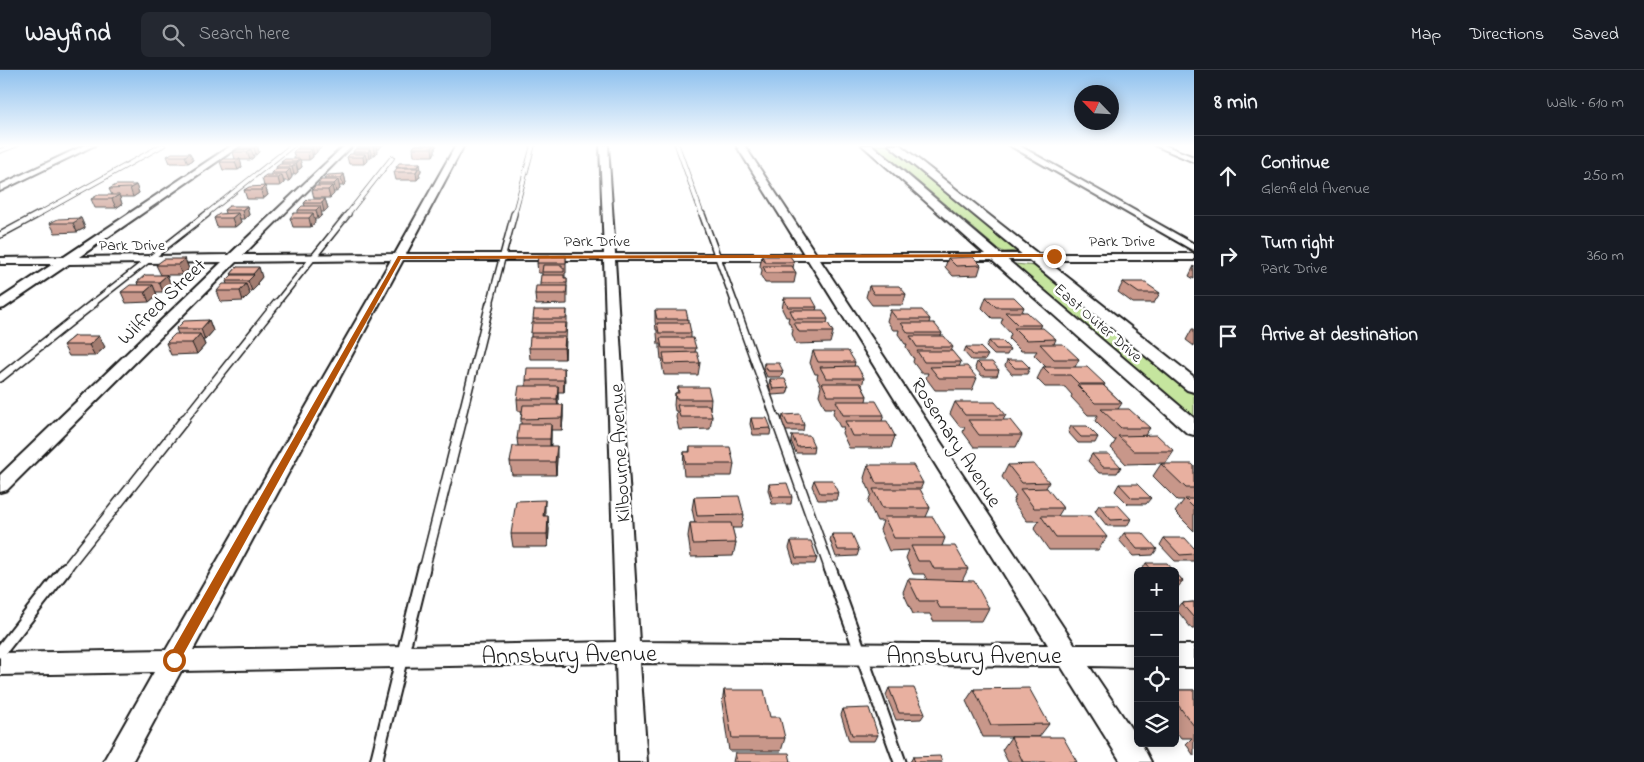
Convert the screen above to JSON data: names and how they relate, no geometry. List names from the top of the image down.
{
  "streets": {
    "street": [
      "Park Drive",
      "Wilfred Street",
      "East Outer Drive",
      "Rosemary Avenue",
      "Kilbourne Avenue",
      "Annsbury Avenue"
    ]
  },
  "crossings": [
    ["Park Drive", "Wilfred Street"],
    ["Park Drive", "East Outer Drive"],
    ["Park Drive", "Rosemary Avenue"],
    ["Park Drive", "Kilbourne Avenue"],
    ["Rosemary Avenue", "Annsbury Avenue"],
    ["Kilbourne Avenue", "Annsbury Avenue"]
  ],
  "north": "top left",
  "page": {
    "header": "Wayfind",
    "search": "Search here",
    "nav": ["Map", "Directions", "Saved"],
    "heading": ["8 min", "Walk · 610 m"],
    "list": [
      ["Continue", "Glenfield Avenue", "250 m"],
      ["Turn right", "Park Drive", "360 m"],
      "Arrive at destination"
    ],
    "map_buttons": ["+", "−"]
  }
}
